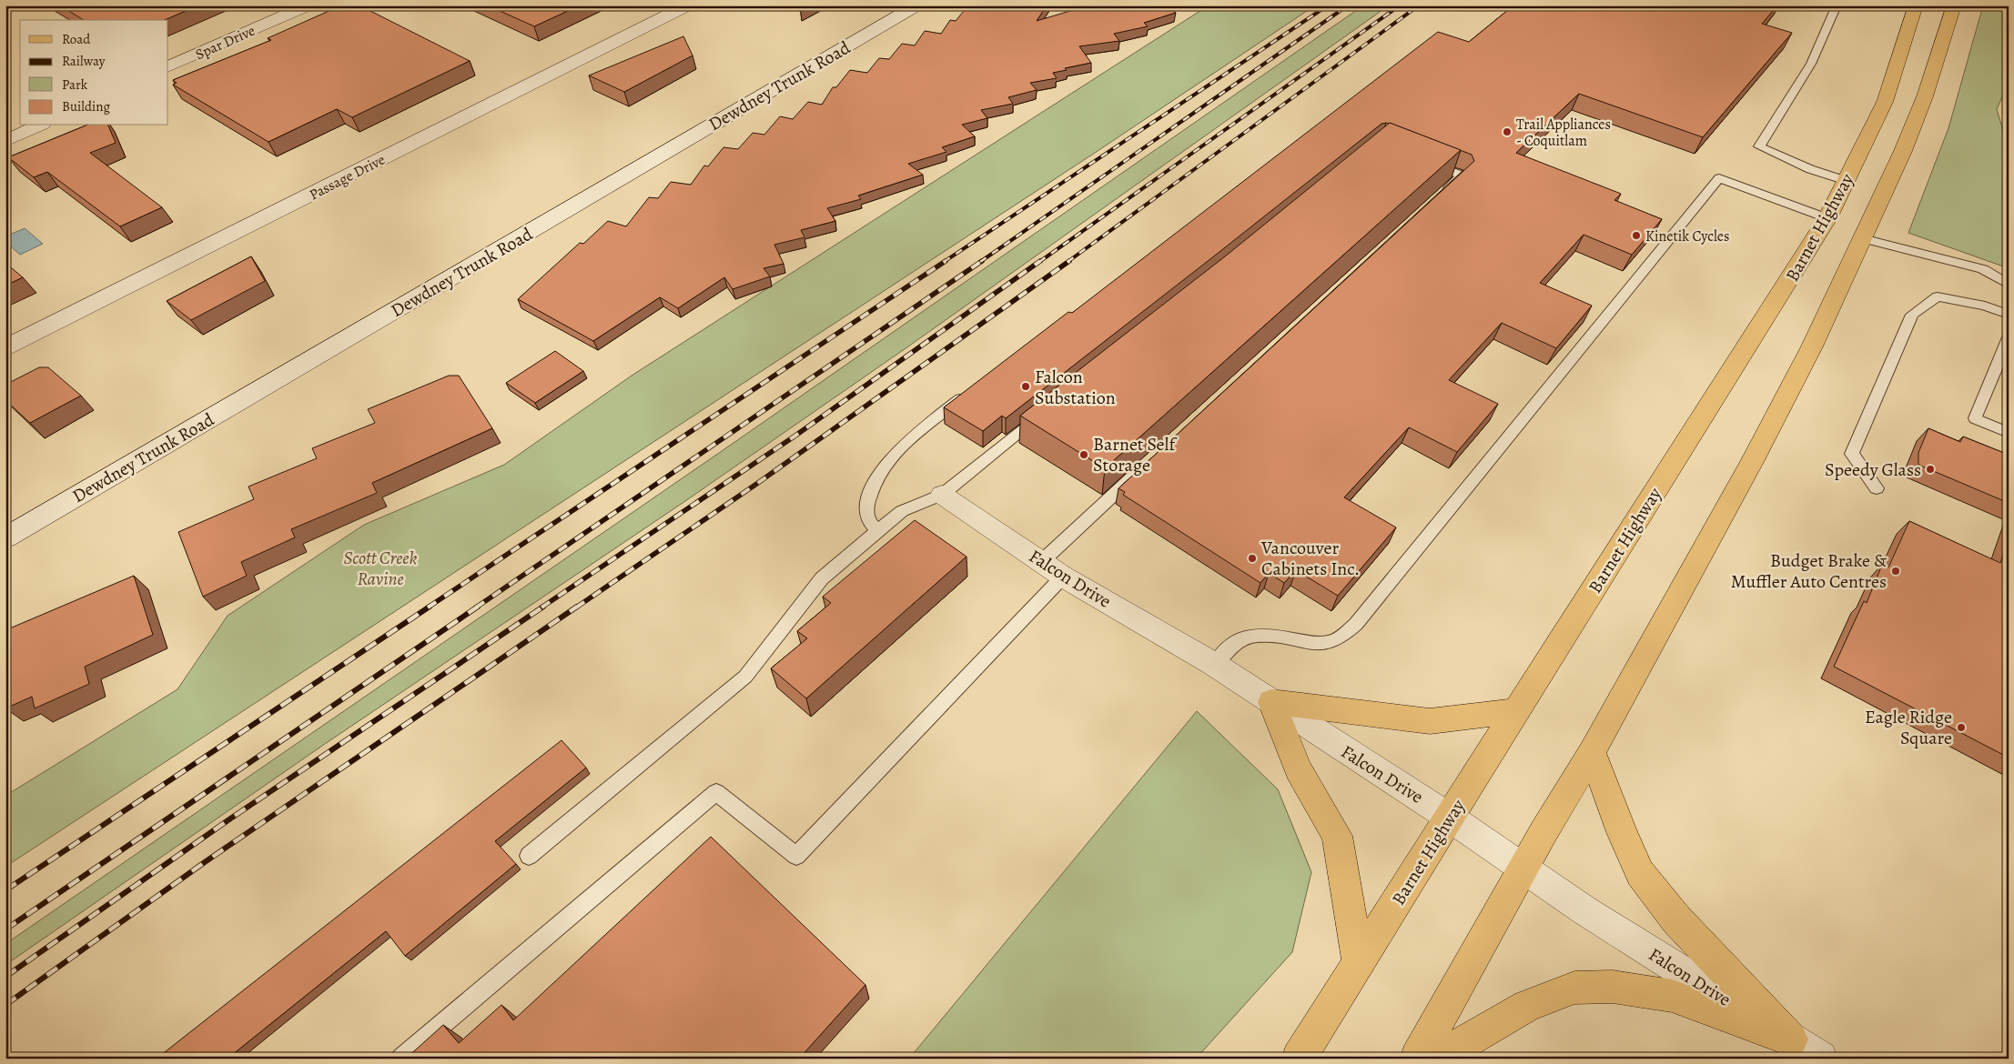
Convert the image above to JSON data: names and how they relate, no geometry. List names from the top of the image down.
{
  "streets": {
    "main road": ["Barnet Highway"],
    "street": [
      "Spar Drive",
      "Dewdney Trunk Road",
      "Passage Drive",
      "Falcon Drive"
    ]
  },
  "crossings": [
    ["Barnet Highway", "Falcon Drive"]
  ],
  "parks": ["Scott Creek Ravine"],
  "places": [
    "Trail Appliances - Coquitlam",
    "Kinetik Cycles",
    "Falcon Substation",
    "Barnet Self Storage",
    "Speedy Glass",
    "Vancouver Cabinets Inc.",
    "Budget Brake & Muffler Auto Centres",
    "Eagle Ridge Square"
  ],
  "legend": [
    "Road",
    "Railway",
    "Park",
    "Building"
  ]
}
